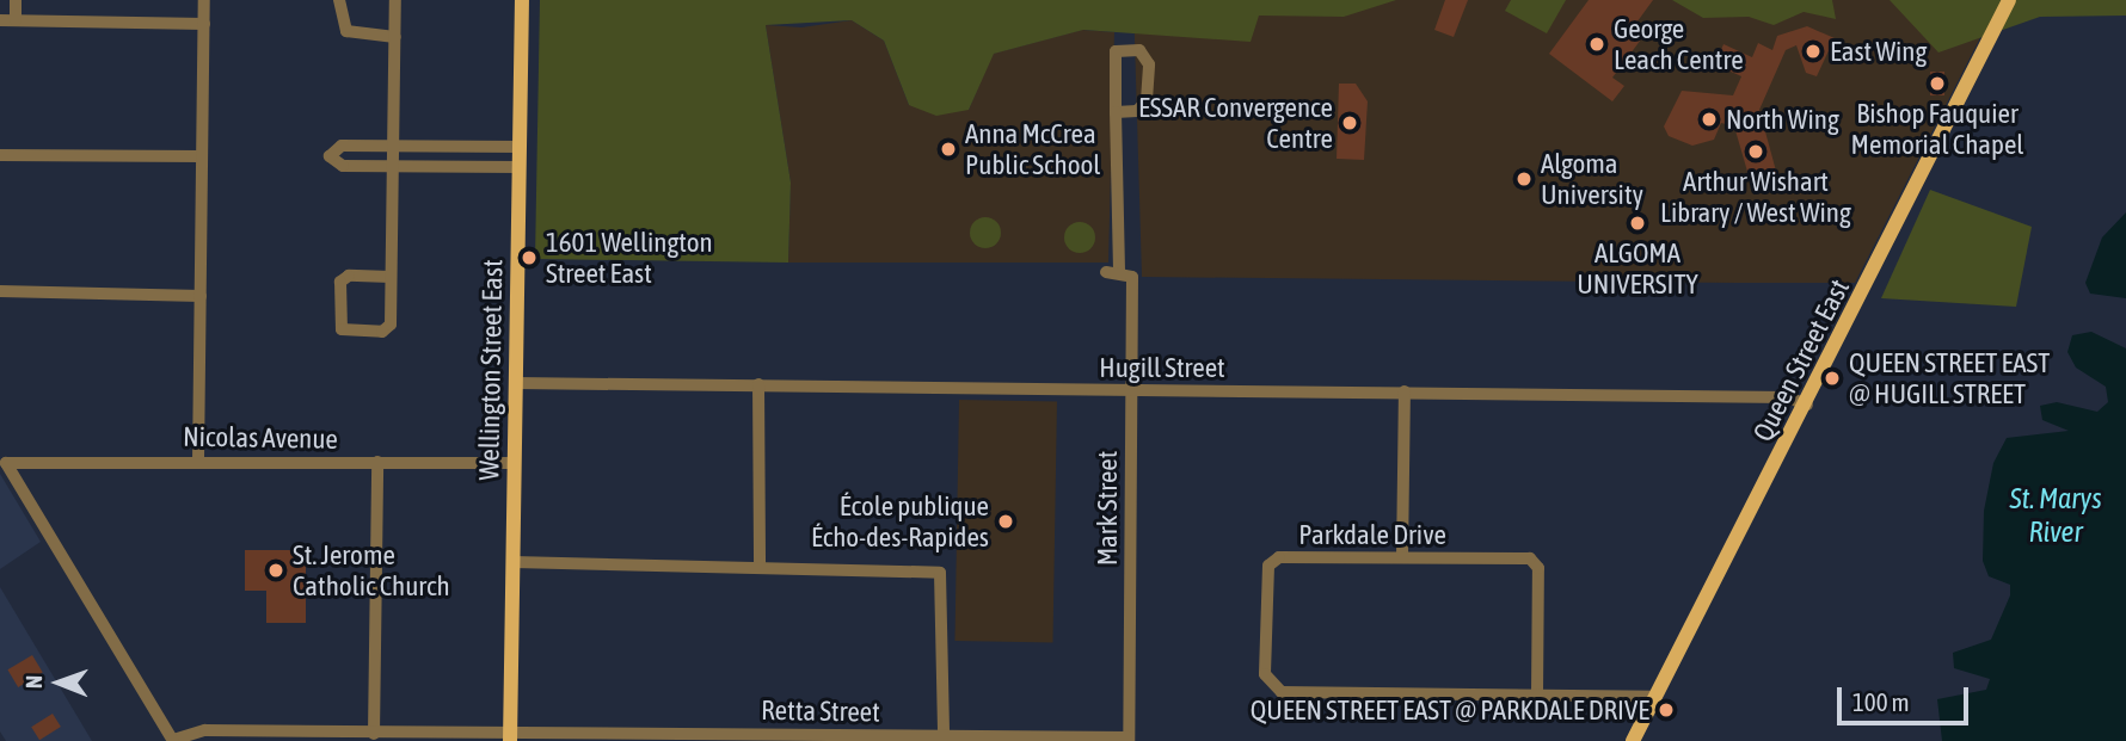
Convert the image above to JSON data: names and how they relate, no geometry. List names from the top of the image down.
{
  "streets": {
    "main road": ["Queen Street East", "Wellington Street East"],
    "street": [
      "Hugill Street",
      "Nicolas Avenue",
      "Mark Street",
      "Parkdale Drive",
      "Retta Street"
    ]
  },
  "crossings": [
    ["Queen Street East", "Hugill Street"],
    ["Queen Street East", "Parkdale Drive"],
    ["Hugill Street", "Wellington Street East"],
    ["Hugill Street", "Mark Street"],
    ["Wellington Street East", "Nicolas Avenue"],
    ["Wellington Street East", "Retta Street"],
    ["Nicolas Avenue", "Retta Street"],
    ["Mark Street", "Retta Street"]
  ],
  "water": ["St. Marys River"],
  "places": [
    "George Leach Centre",
    "East Wing",
    "Bishop Fauquier Memorial Chapel",
    "North Wing",
    "ESSAR Convergence Centre",
    "Anna McCrea Public School",
    "Arthur Wishart Library / West Wing",
    "Algoma University",
    "ALGOMA UNIVERSITY",
    "1601 Wellington Street East",
    "QUEEN STREET EAST @ HUGILL STREET",
    "École publique Écho-des-Rapides",
    "St. Jerome Catholic Church",
    "QUEEN STREET EAST @ PARKDALE DRIVE"
  ],
  "scale_bar": "100 m",
  "north": "left"
}
